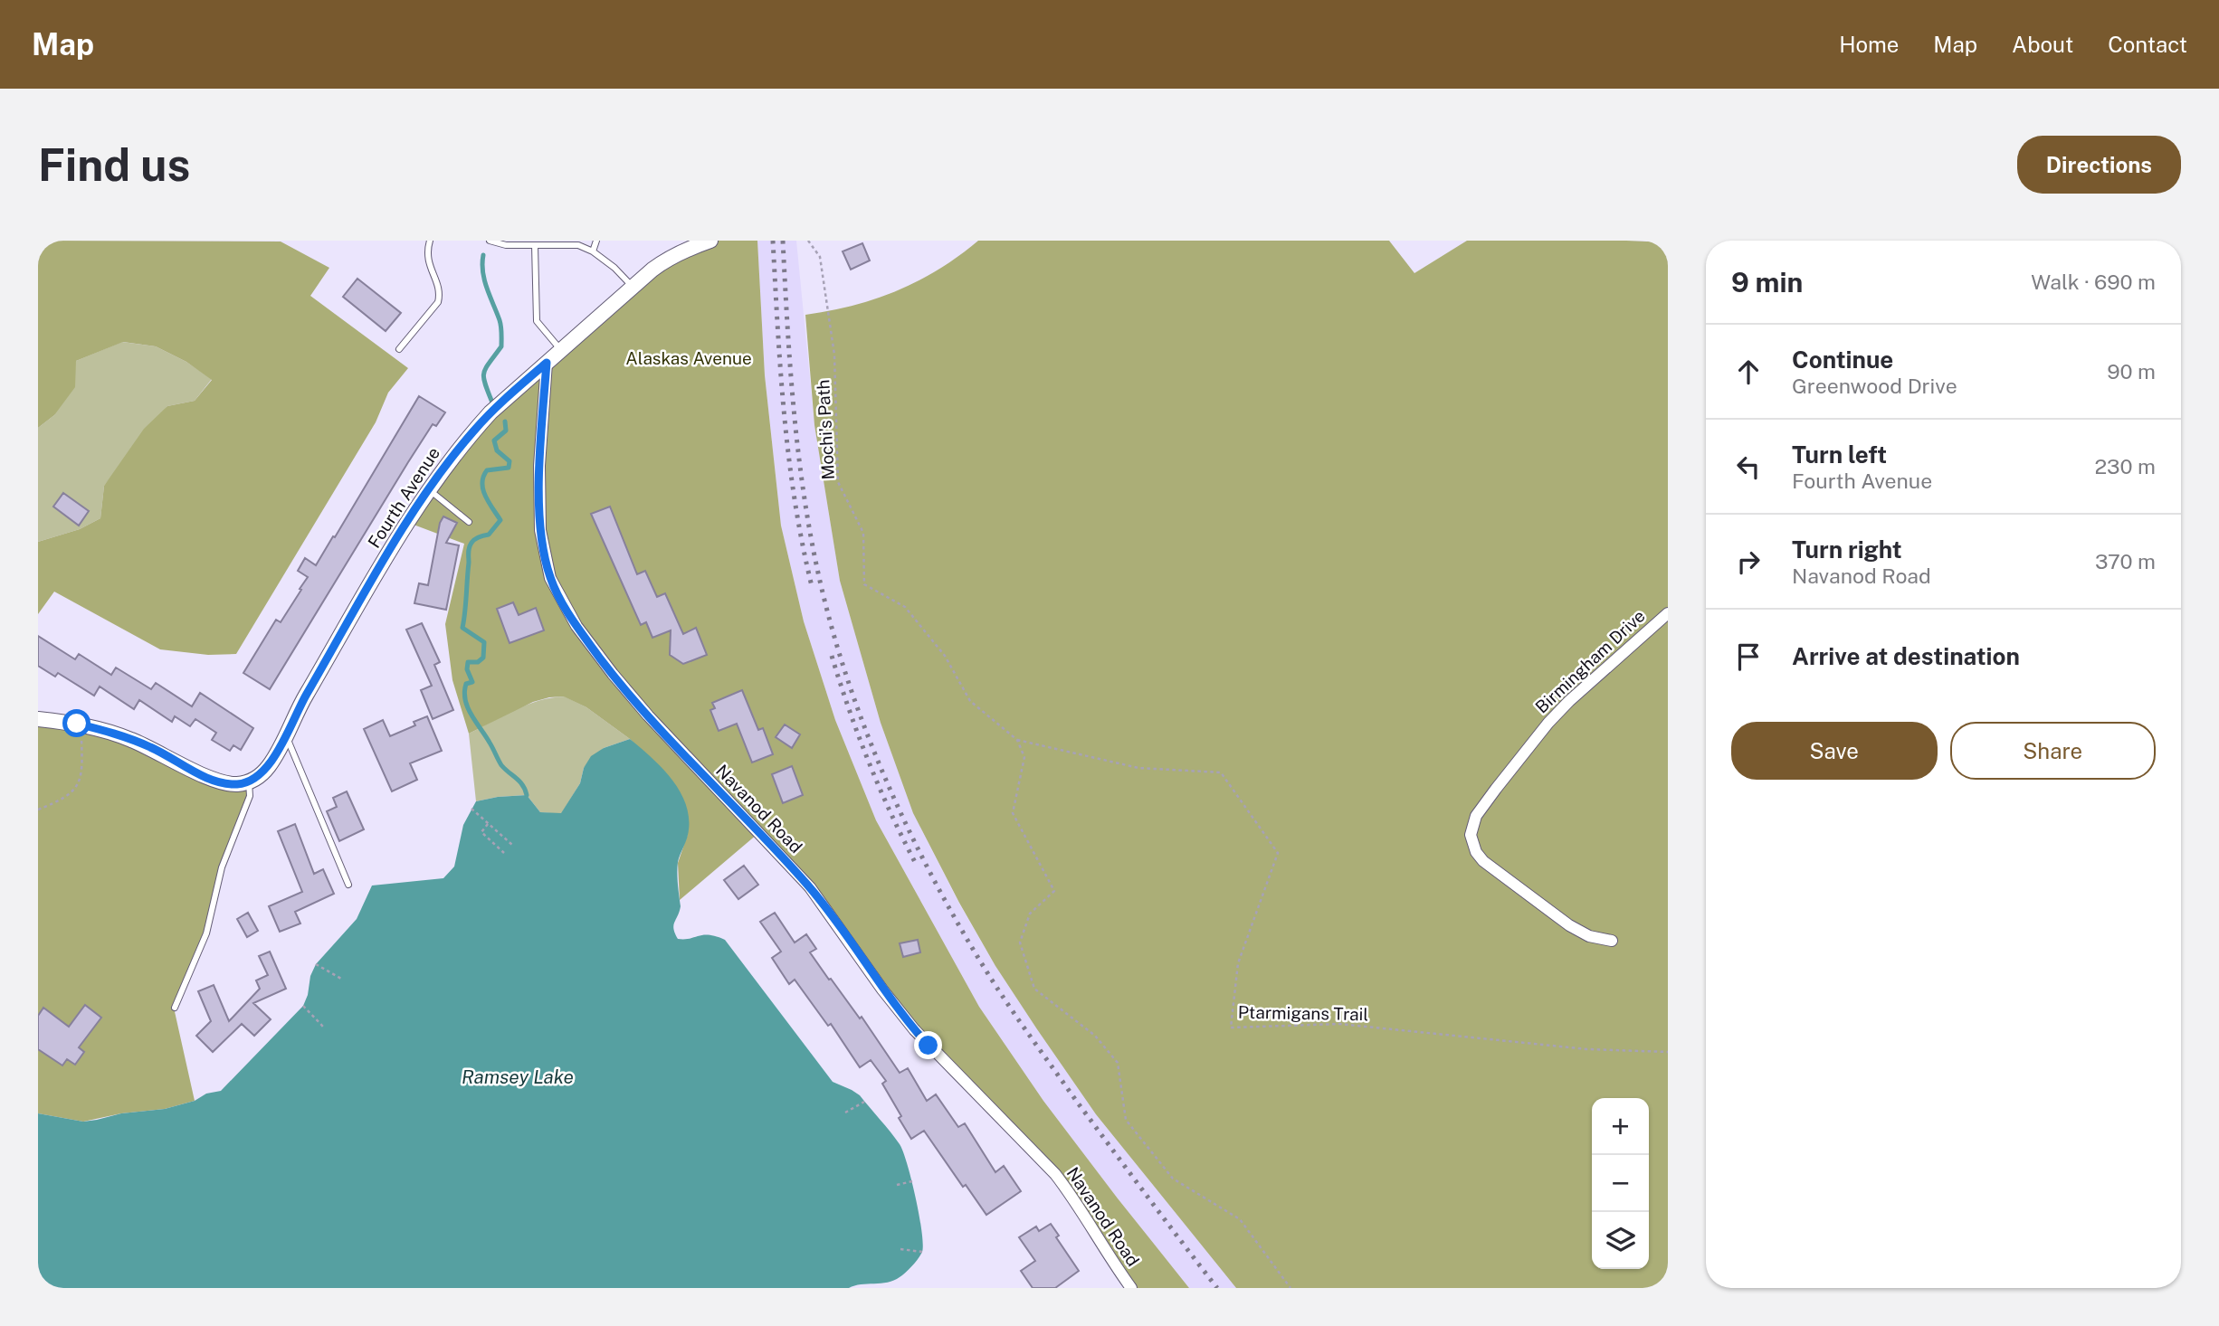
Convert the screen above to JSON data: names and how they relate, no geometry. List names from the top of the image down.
{
  "streets": {
    "street": ["Fourth Avenue", "Birmingham Drive", "Navanod Road"],
    "path": ["Mochi's Path", "Ptarmigans Trail"]
  },
  "crossings": [
    ["Mochi's Path", "Ptarmigans Trail"],
    ["Fourth Avenue", "Navanod Road"]
  ],
  "water": ["Ramsey Lake"],
  "parks": ["Alaskas Avenue"],
  "page": {
    "header": "Map",
    "nav": [
      "Home",
      "Map",
      "About",
      "Contact"
    ],
    "buttons": [
      "Directions",
      ["Save", "Share"]
    ],
    "title": "Find us",
    "heading": ["9 min", "Walk · 690 m"],
    "list": [
      ["Continue", "Greenwood Drive", "90 m"],
      ["Turn left", "Fourth Avenue", "230 m"],
      ["Turn right", "Navanod Road", "370 m"],
      "Arrive at destination"
    ],
    "map_buttons": ["+", "−"]
  }
}
